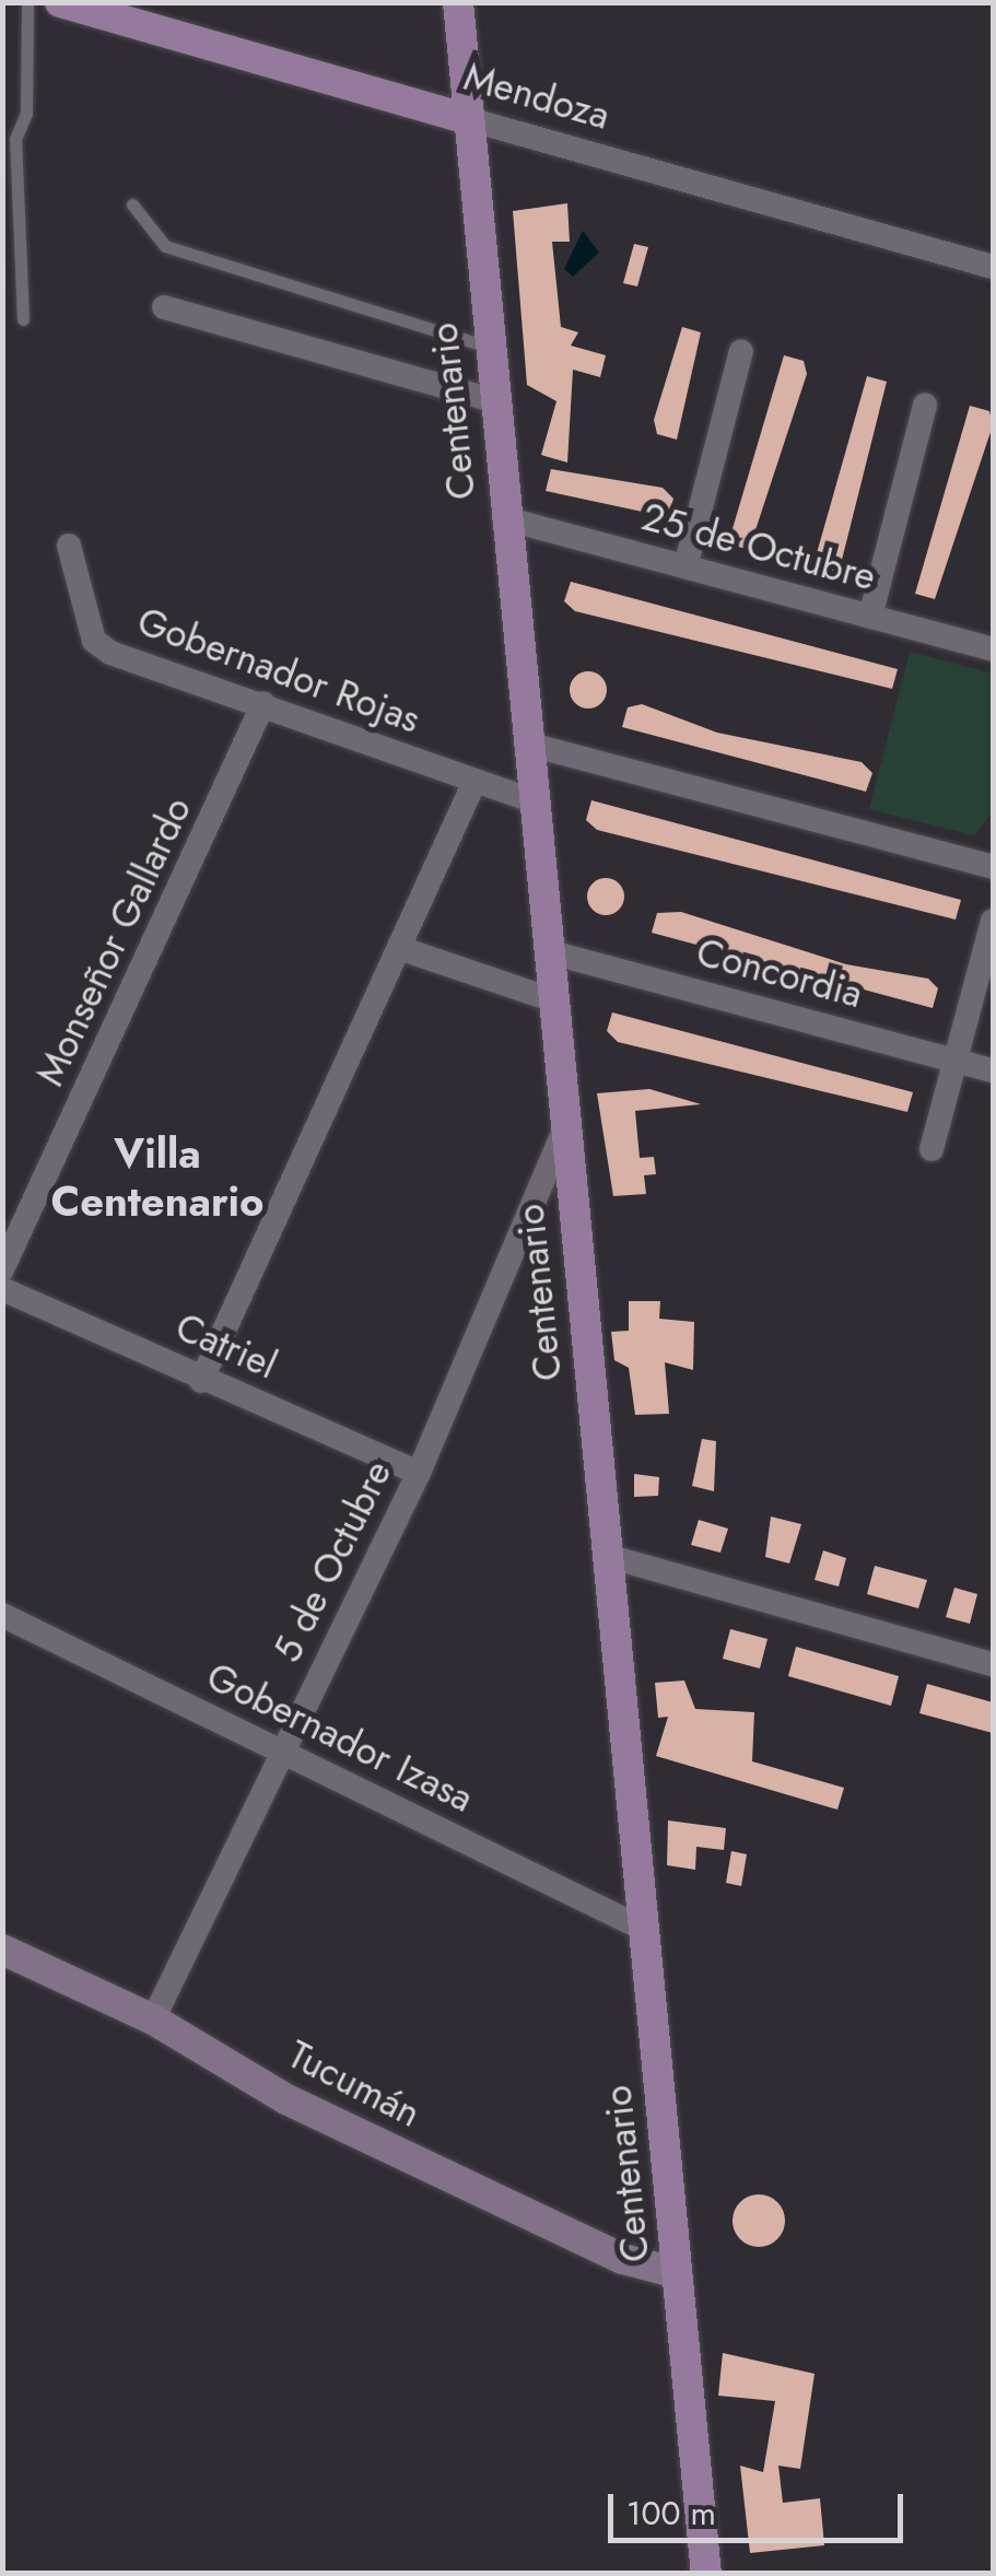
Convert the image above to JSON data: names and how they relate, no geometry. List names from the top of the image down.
{
  "streets": {
    "main road": ["Mendoza", "Centenario", "Tucumán"],
    "street": [
      "25 de Octubre",
      "Gobernador Rojas",
      "Monseñor Gallardo",
      "Concordia",
      "Catriel",
      "5 de Octubre",
      "Gobernador Izasa"
    ]
  },
  "crossings": [
    ["Mendoza", "Centenario"],
    ["Centenario", "25 de Octubre"],
    ["Centenario", "Gobernador Rojas"],
    ["Centenario", "Concordia"],
    ["Centenario", "5 de Octubre"],
    ["Centenario", "Gobernador Izasa"],
    ["Centenario", "Tucumán"],
    ["Gobernador Rojas", "Monseñor Gallardo"],
    ["Catriel", "5 de Octubre"],
    ["5 de Octubre", "Gobernador Izasa"],
    ["5 de Octubre", "Tucumán"]
  ],
  "districts": ["Villa Centenario"],
  "scale_bar": "100 m"
}
